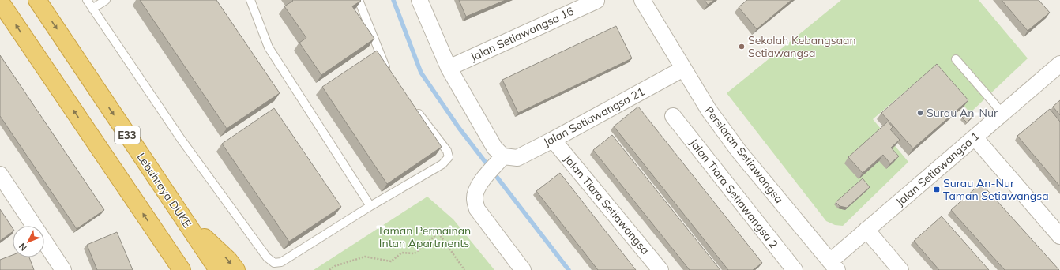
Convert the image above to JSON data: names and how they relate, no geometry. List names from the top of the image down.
{
  "streets": {
    "highway": ["E33", "Lebuhraya DUKE"],
    "street": [
      "Jalan Setiawangsa 16",
      "Jalan Setiawangsa 21",
      "Persiaran Setiawangsa",
      "Jalan Setiawangsa 1",
      "Jalan Tiara Setiawangsa 2",
      "Jalan Tiara Setiawangsa"
    ]
  },
  "crossings": [
    ["Jalan Setiawangsa 21", "Persiaran Setiawangsa"],
    ["Jalan Setiawangsa 21", "Jalan Tiara Setiawangsa"],
    ["Persiaran Setiawangsa", "Jalan Setiawangsa 1"]
  ],
  "parks": ["Taman Permainan Intan Apartments"],
  "places": {
    "other": ["Sekolah Kebangsaan Setiawangsa", "Surau An-Nur"],
    "transit": ["Surau An-Nur Taman Setiawangsa"]
  },
  "north": "bottom left"
}
